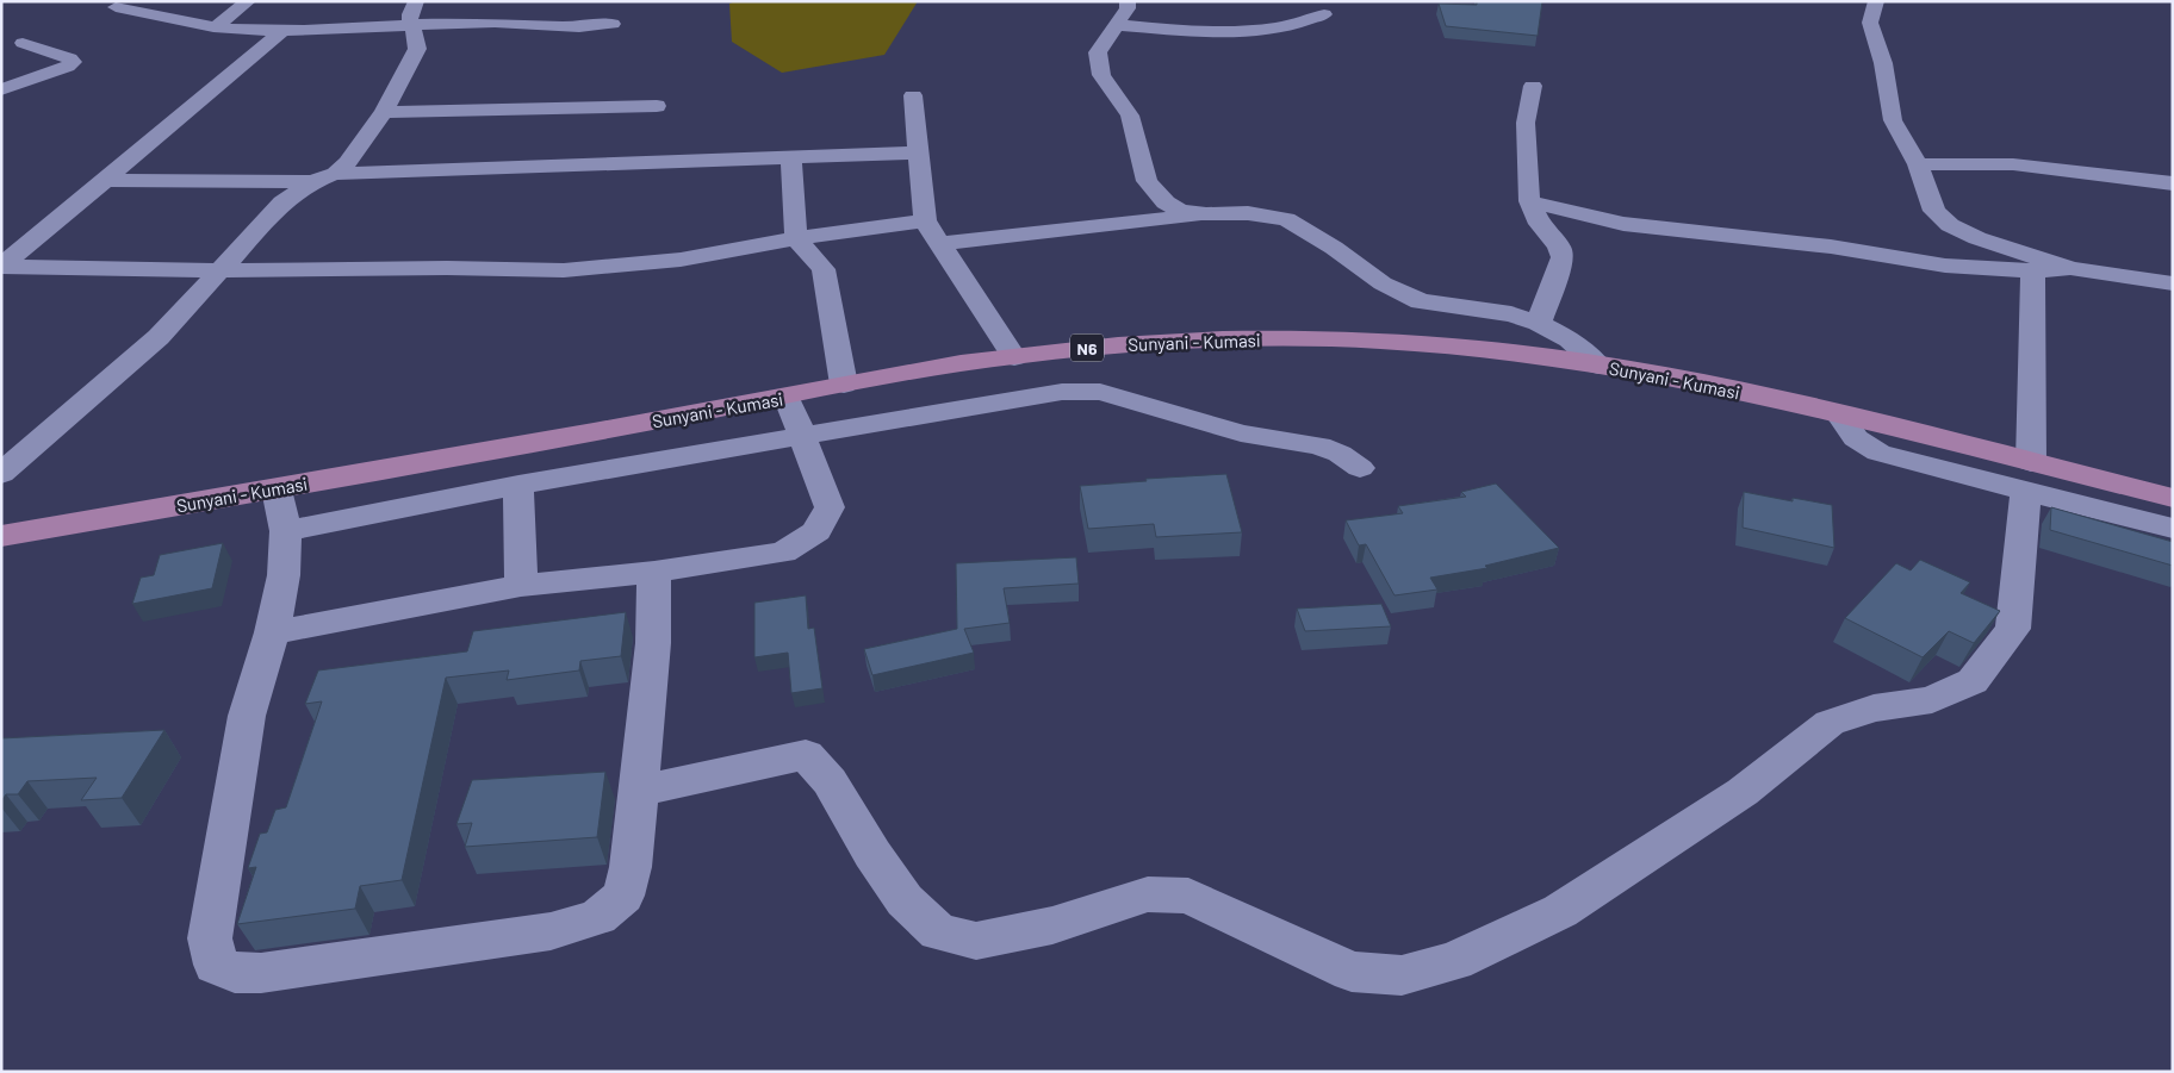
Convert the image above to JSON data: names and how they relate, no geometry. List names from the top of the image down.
{
  "streets": {
    "main road": ["Sunyani - Kumasi", "N6"]
  }
}
